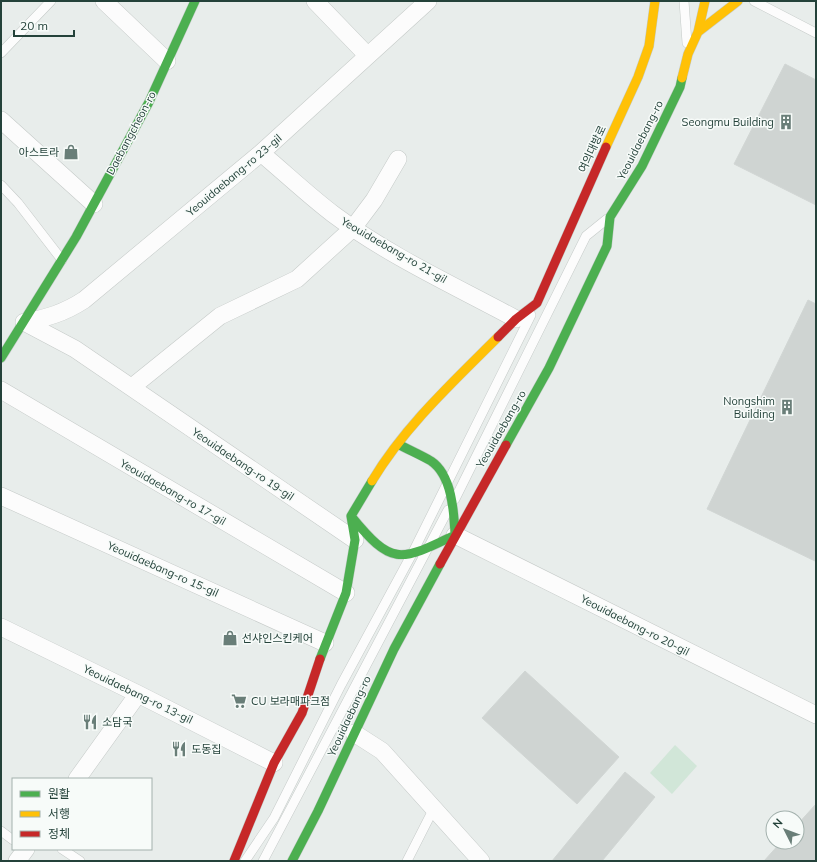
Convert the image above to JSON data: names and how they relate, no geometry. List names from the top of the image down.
{
  "streets": {
    "main road": ["Daebangcheon-ro", "Yeouidaebang-ro", "여의대방로"],
    "street": [
      "Yeouidaebang-ro 23-gil",
      "Yeouidaebang-ro 21-gil",
      "Yeouidaebang-ro 19-gil",
      "Yeouidaebang-ro 17-gil",
      "Yeouidaebang-ro 15-gil",
      "Yeouidaebang-ro 20-gil",
      "Yeouidaebang-ro 13-gil"
    ]
  },
  "crossings": [
    ["Daebangcheon-ro", "Yeouidaebang-ro 23-gil"],
    ["Daebangcheon-ro", "Yeouidaebang-ro 19-gil"],
    ["Yeouidaebang-ro", "Yeouidaebang-ro 20-gil"],
    ["Yeouidaebang-ro 23-gil", "Yeouidaebang-ro 21-gil"],
    ["Yeouidaebang-ro 23-gil", "Yeouidaebang-ro 19-gil"]
  ],
  "places": {
    "building": ["Seongmu Building", "Nongshim Building"],
    "shop": ["아스트라", "선샤인스킨케어"],
    "supermarket": ["CU 보라매파크점"],
    "restaurant": ["소담국", "도동집"]
  },
  "legend": ["원활", "서행", "정체"],
  "scale_bar": "20 m",
  "north": "top left"
}
